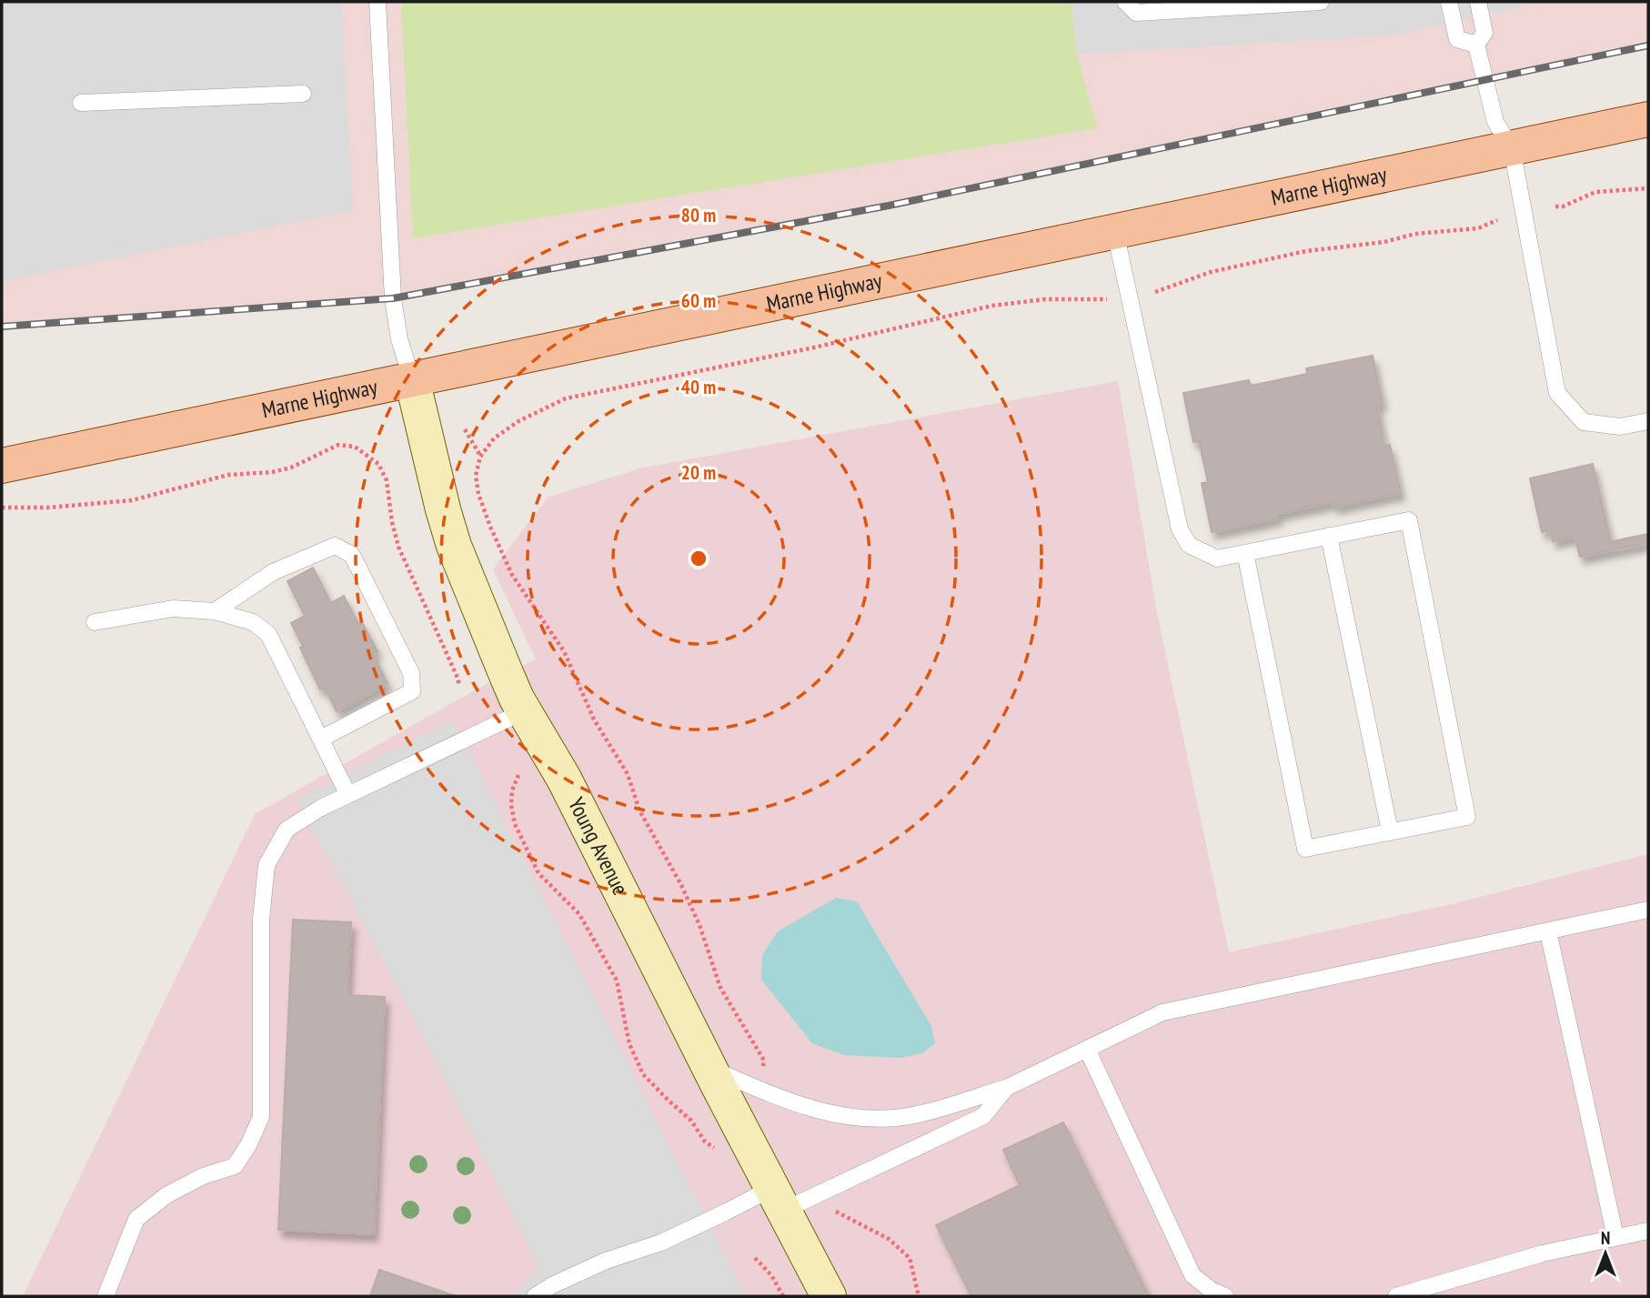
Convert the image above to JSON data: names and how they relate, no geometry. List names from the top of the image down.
{
  "streets": {
    "main road": ["Marne Highway"],
    "street": ["Young Avenue"]
  },
  "crossings": [
    ["Marne Highway", "Young Avenue"]
  ],
  "north": "top",
  "rings": [
    "80 m",
    "60 m",
    "40 m",
    "20 m"
  ]
}
